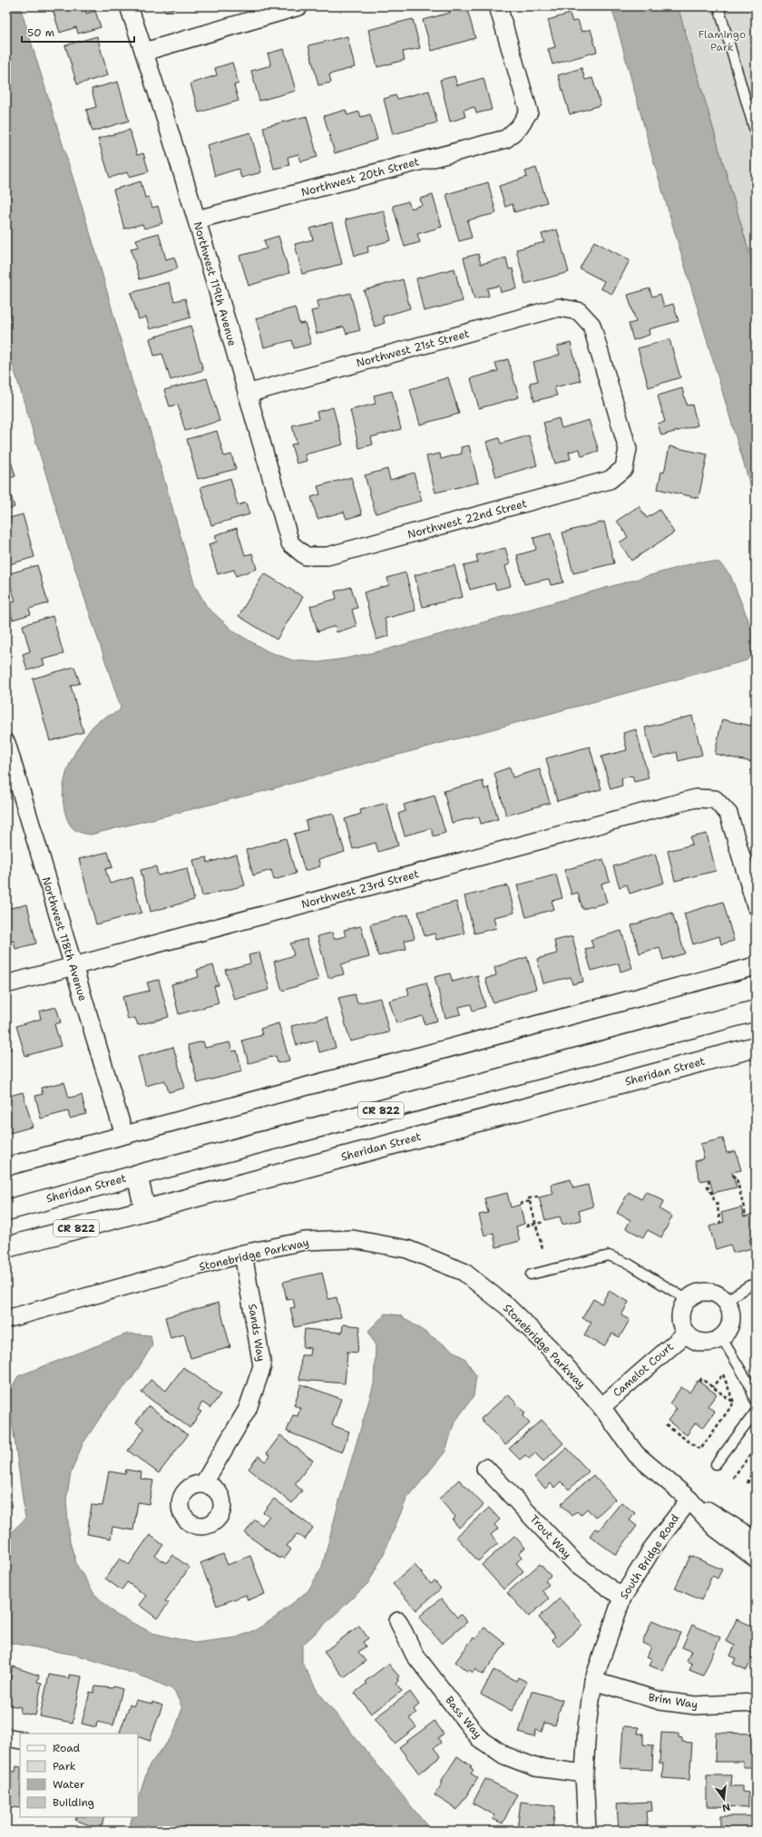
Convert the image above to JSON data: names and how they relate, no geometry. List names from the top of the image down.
{
  "streets": {
    "main road": ["Sheridan Street", "CR 822"],
    "street": [
      "Northwest 20th Street",
      "Northwest 119th Avenue",
      "Northwest 21st Street",
      "Northwest 22nd Street",
      "Northwest 23rd Street",
      "Northwest 118th Avenue",
      "Stonebridge Parkway",
      "Sands Way",
      "Camelot Court",
      "Trout Way",
      "South Bridge Road",
      "Brim Way",
      "Bass Way"
    ]
  },
  "crossings": [
    ["Northwest 20th Street", "Northwest 119th Avenue"],
    ["Northwest 119th Avenue", "Northwest 21st Street"],
    ["Northwest 119th Avenue", "Northwest 22nd Street"],
    ["Northwest 21st Street", "Northwest 22nd Street"],
    ["Northwest 23rd Street", "Northwest 118th Avenue"],
    ["Stonebridge Parkway", "Sands Way"],
    ["Stonebridge Parkway", "Camelot Court"],
    ["Stonebridge Parkway", "South Bridge Road"],
    ["Trout Way", "South Bridge Road"],
    ["South Bridge Road", "Brim Way"],
    ["South Bridge Road", "Bass Way"]
  ],
  "parks": ["Flamingo Park"],
  "legend": [
    "Road",
    "Park",
    "Water",
    "Building"
  ],
  "scale_bar": "50 m",
  "north": "bottom"
}
